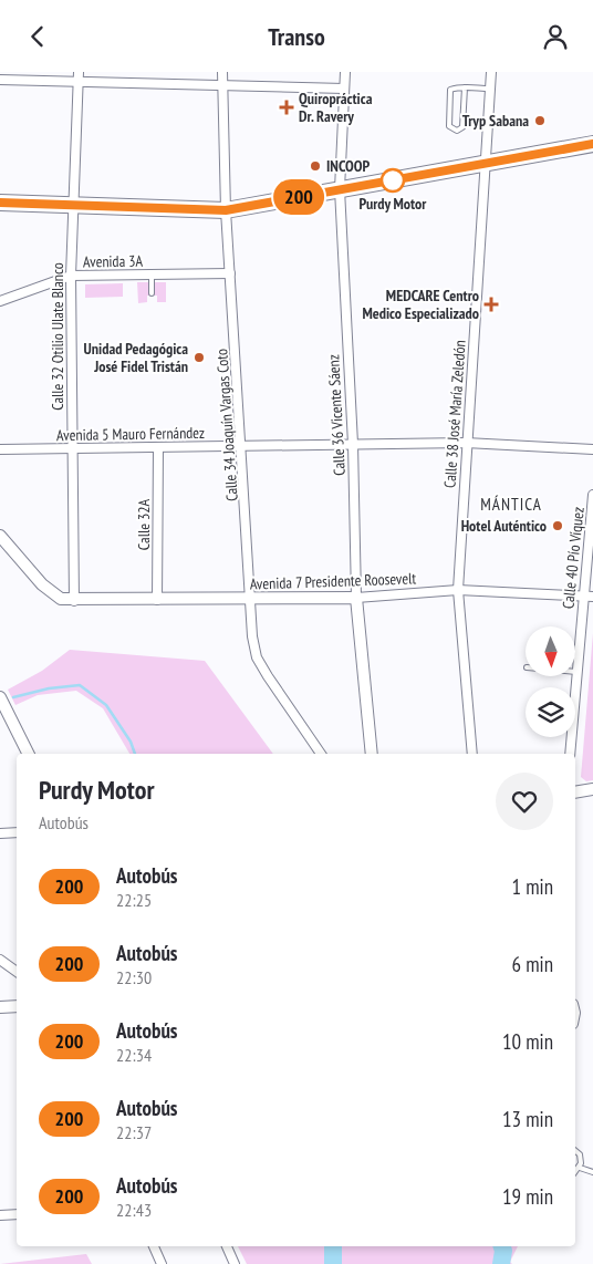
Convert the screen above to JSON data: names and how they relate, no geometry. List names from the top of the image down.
{
  "streets": {
    "street": [
      "Avenida 3A",
      "Calle 32 Otilio Ulate Blanco",
      "Calle 38 José María Zeledón",
      "Calle 36 Vicente Sáenz",
      "Calle 34 Joaquín Vargas Coto",
      "Avenida 5 Mauro Fernández",
      "Calle 32A",
      "Calle 40 Pío Víquez",
      "Avenida 7 Presidente Roosevelt"
    ]
  },
  "crossings": [
    ["Avenida 3A", "Calle 32 Otilio Ulate Blanco"],
    ["Avenida 3A", "Calle 34 Joaquín Vargas Coto"],
    ["Calle 32 Otilio Ulate Blanco", "Avenida 5 Mauro Fernández"],
    ["Calle 32 Otilio Ulate Blanco", "Avenida 7 Presidente Roosevelt"],
    ["Calle 38 José María Zeledón", "Avenida 5 Mauro Fernández"],
    ["Calle 38 José María Zeledón", "Avenida 7 Presidente Roosevelt"],
    ["Calle 36 Vicente Sáenz", "Avenida 5 Mauro Fernández"],
    ["Calle 36 Vicente Sáenz", "Avenida 7 Presidente Roosevelt"],
    ["Calle 34 Joaquín Vargas Coto", "Avenida 5 Mauro Fernández"],
    ["Calle 34 Joaquín Vargas Coto", "Avenida 7 Presidente Roosevelt"],
    ["Avenida 5 Mauro Fernández", "Calle 32A"],
    ["Calle 32A", "Avenida 7 Presidente Roosevelt"],
    ["Calle 40 Pío Víquez", "Avenida 7 Presidente Roosevelt"]
  ],
  "districts": ["MÁNTICA"],
  "places": {
    "health": ["Quiropráctica Dr. Ravery", "MEDCARE Centro Medico Especializado"],
    "other": [
      "Tryp Sabana",
      "INCOOP",
      "Purdy Motor",
      "Unidad Pedagógica José Fidel Tristán",
      "Hotel Auténtico"
    ]
  },
  "lines": ["bus line 200"],
  "north": "bottom",
  "page": {
    "header": "Transo",
    "on_map": "200",
    "heading": ["Purdy Motor", "Autobús"],
    "list": [
      {
        "mark": "200",
        "name": "Autobús",
        "note": "22:25",
        "value": "1 min"
      },
      {
        "mark": "200",
        "name": "Autobús",
        "note": "22:30",
        "value": "6 min"
      },
      {
        "mark": "200",
        "name": "Autobús",
        "note": "22:34",
        "value": "10 min"
      },
      {
        "mark": "200",
        "name": "Autobús",
        "note": "22:37",
        "value": "13 min"
      },
      {
        "mark": "200",
        "name": "Autobús",
        "note": "22:43",
        "value": "19 min"
      }
    ]
  }
}
